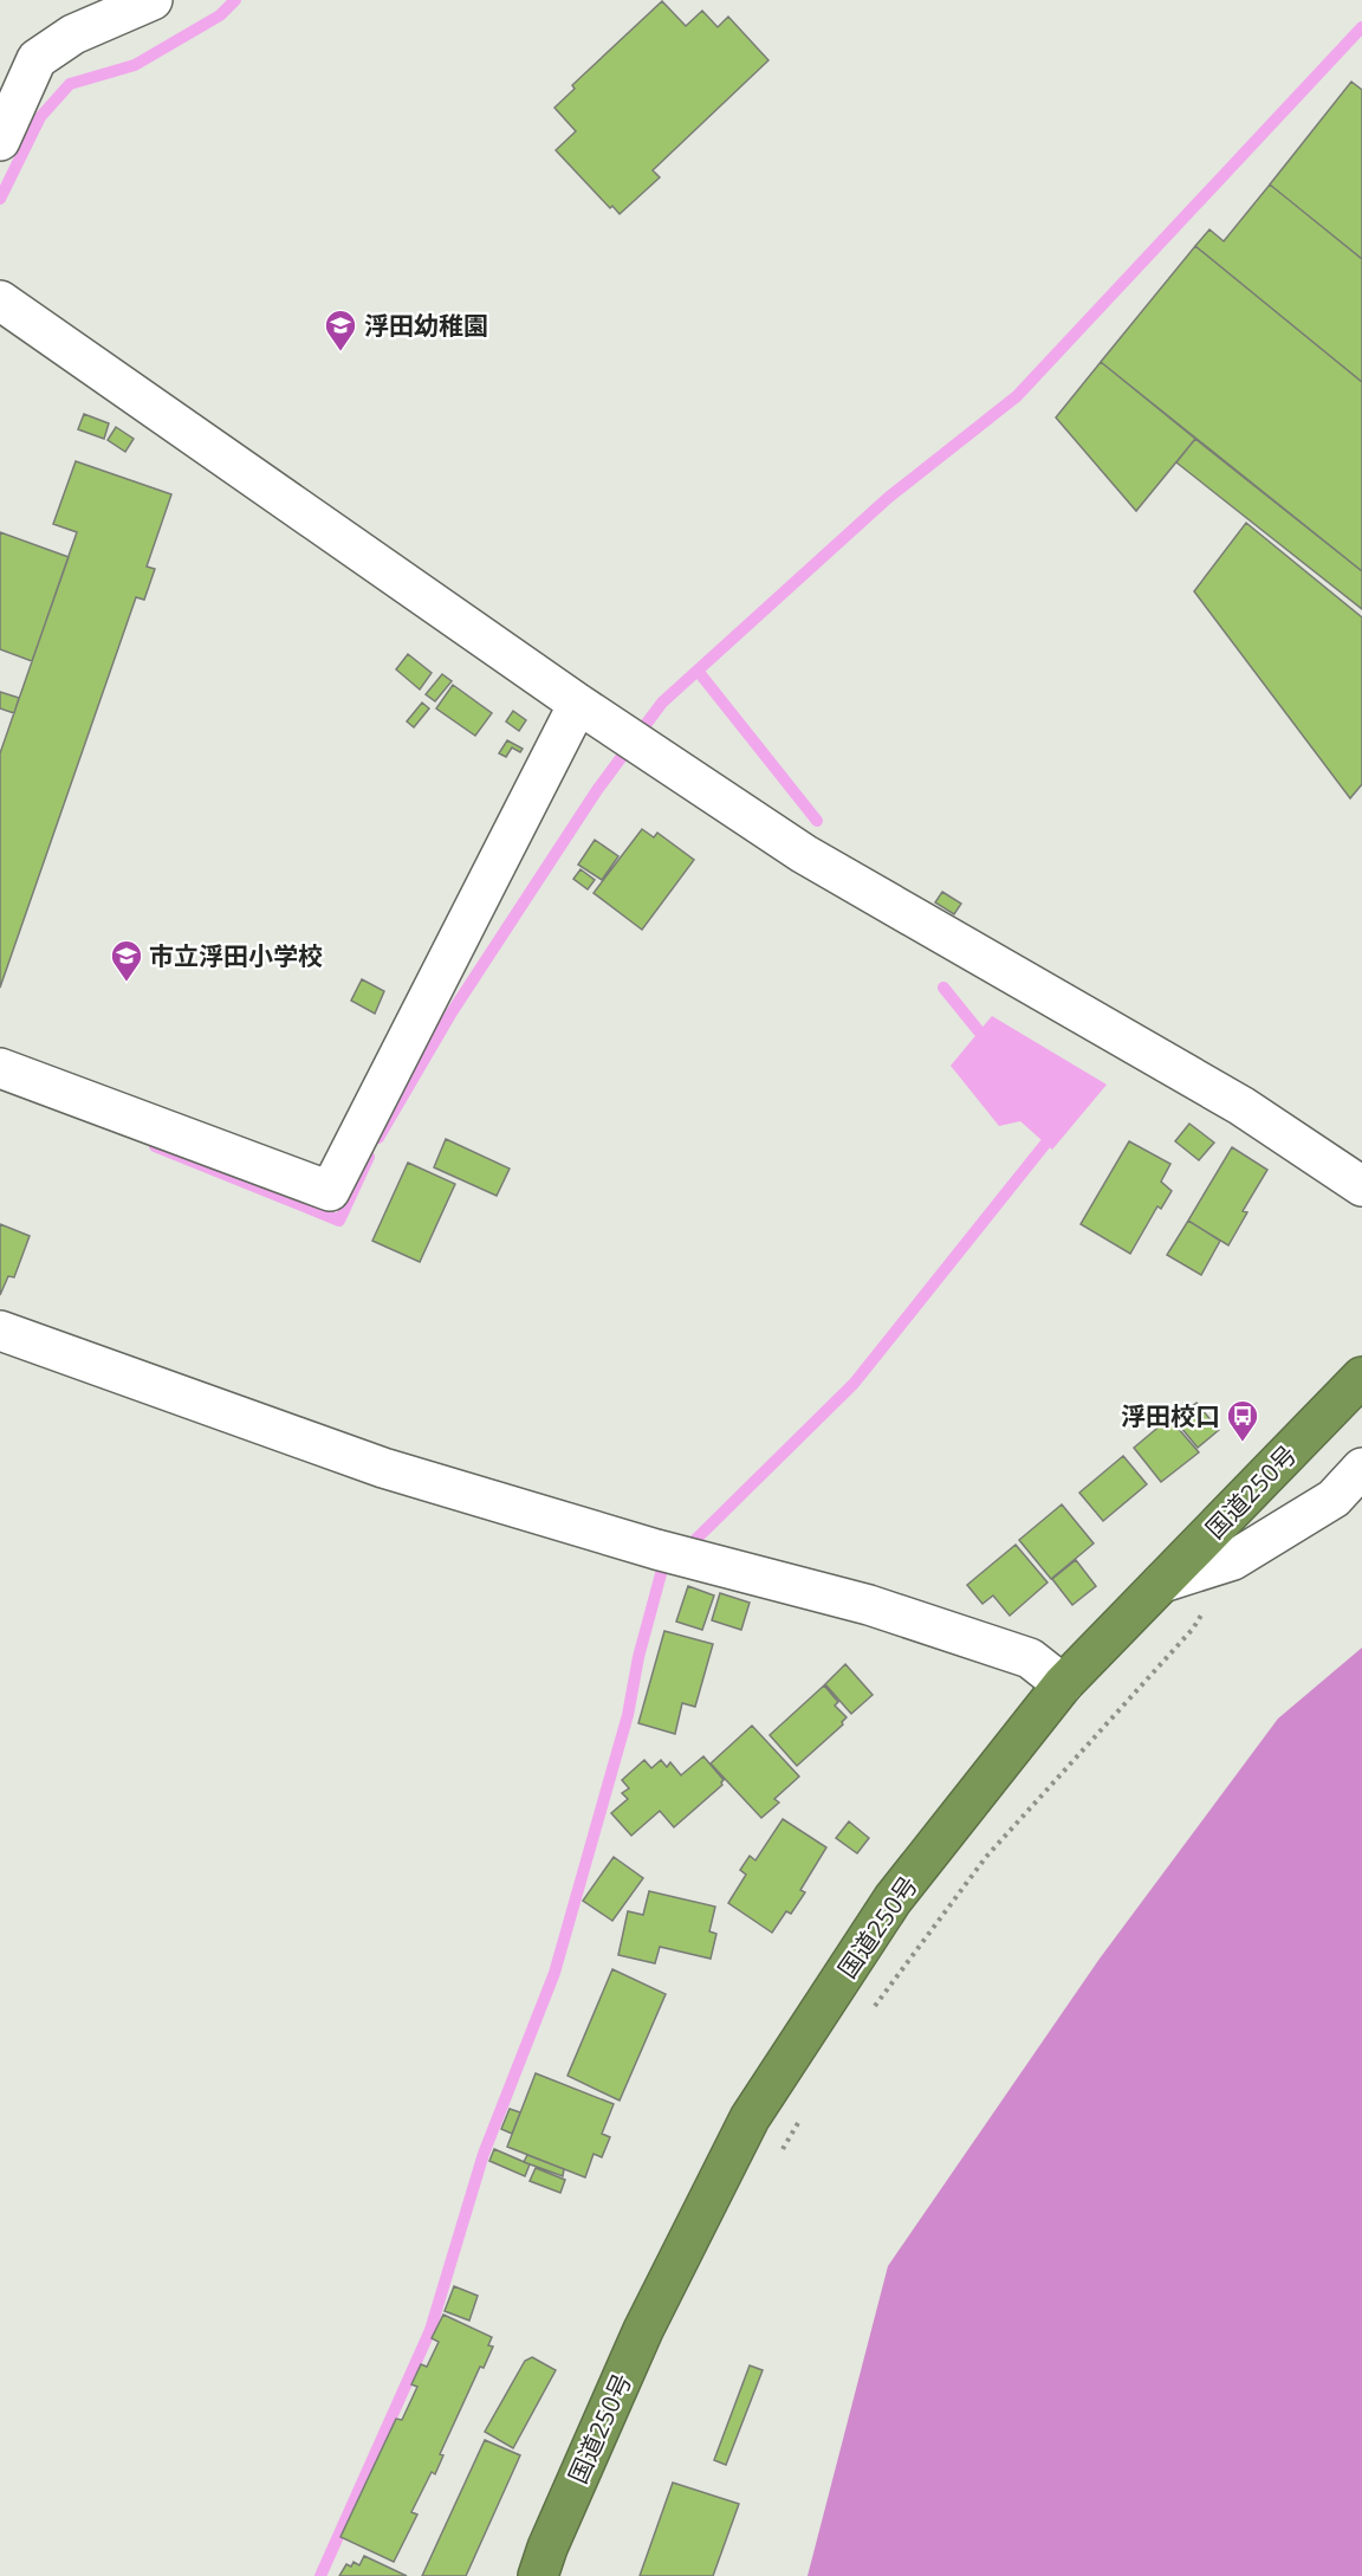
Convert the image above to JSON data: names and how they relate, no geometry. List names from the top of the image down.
{
  "streets": {
    "highway": ["国道250号"]
  },
  "places": {
    "school or university": ["浮田幼稚園", "市立浮田小学校"],
    "bus stop": ["浮田校口"]
  }
}
